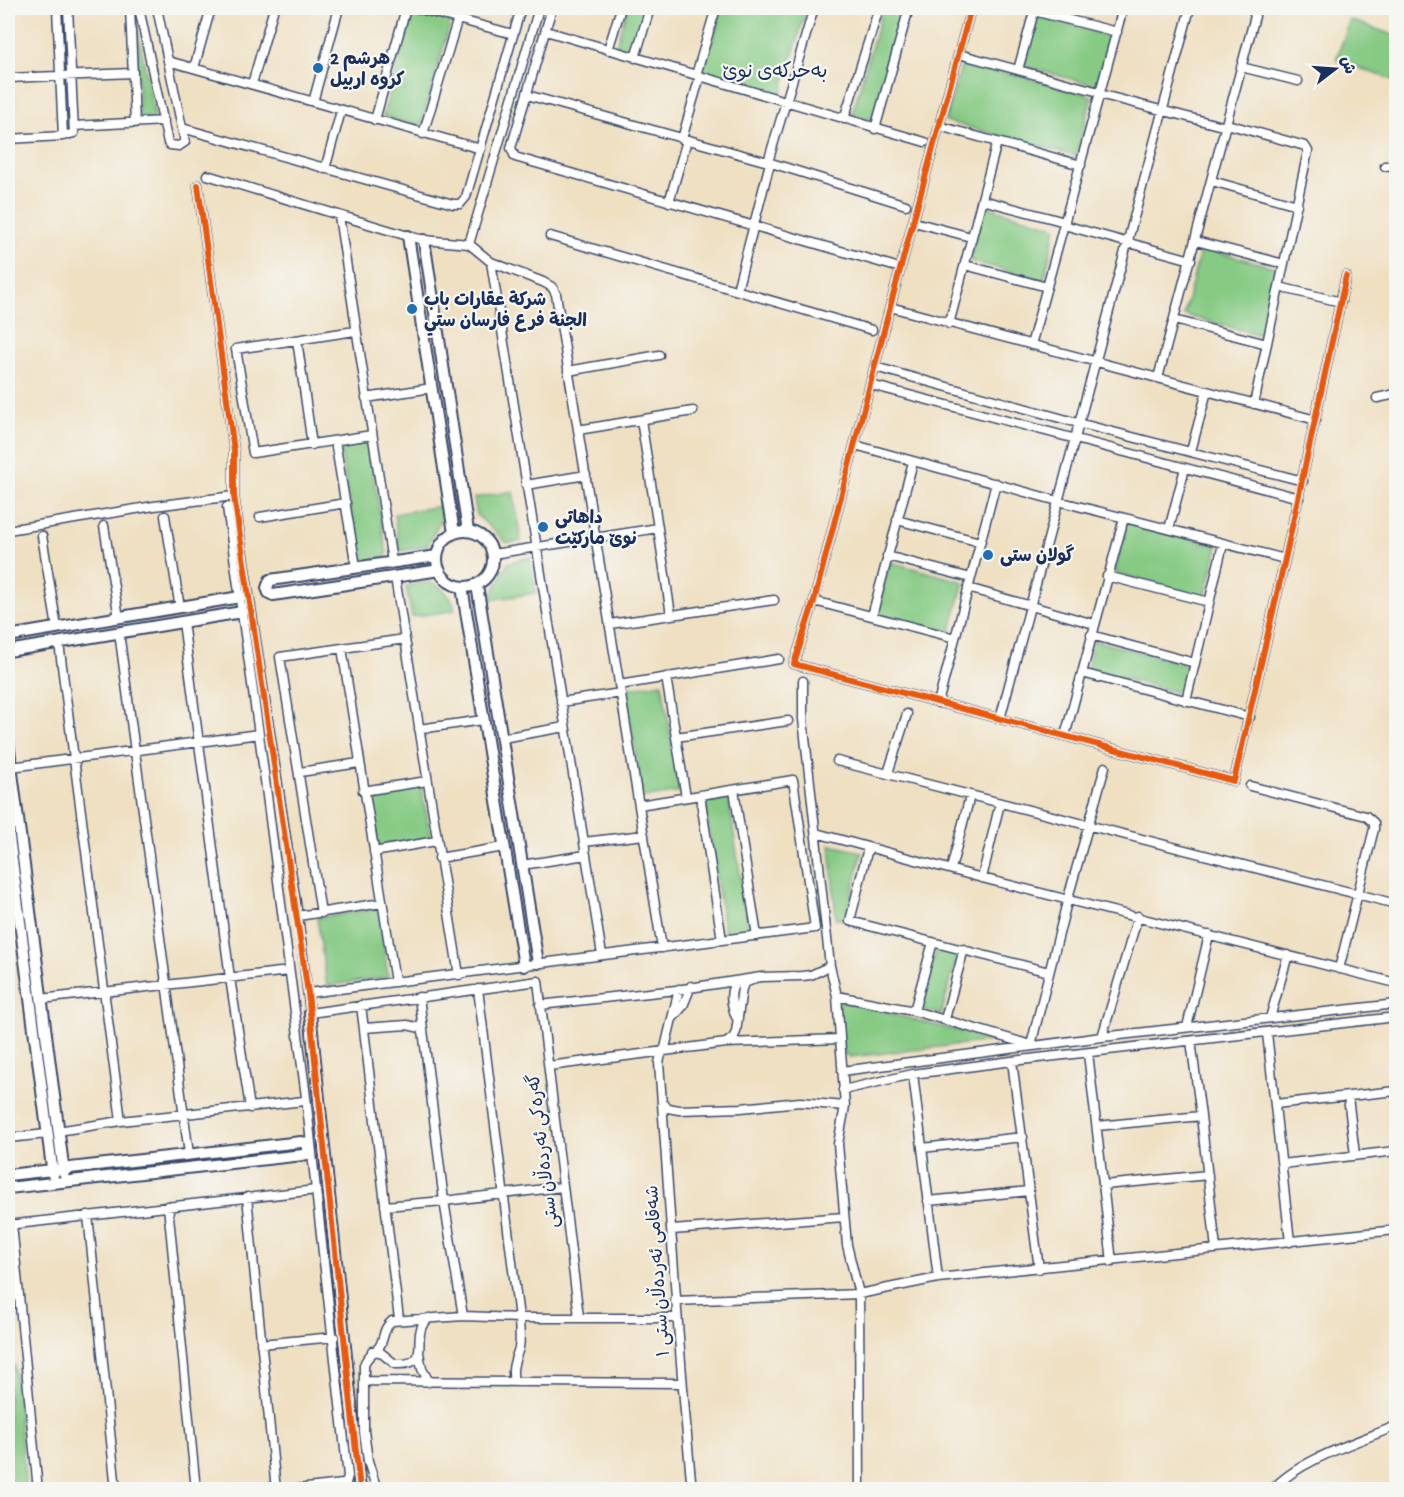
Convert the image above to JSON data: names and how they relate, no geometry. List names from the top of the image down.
{
  "streets": {
    "street": ["گەرەکی ئەردەڵان ستی", "شەقامی ئەردەڵان ستی ١"]
  },
  "districts": ["بەحرکەی نوێ"],
  "places": [
    "هرشم 2 كروه اربيل",
    "شرکة عقارات باب الجنة فرع فارسان ستي",
    "داهاتی نوێ مارکێت",
    "گولان ستی"
  ],
  "north": "right"
}
